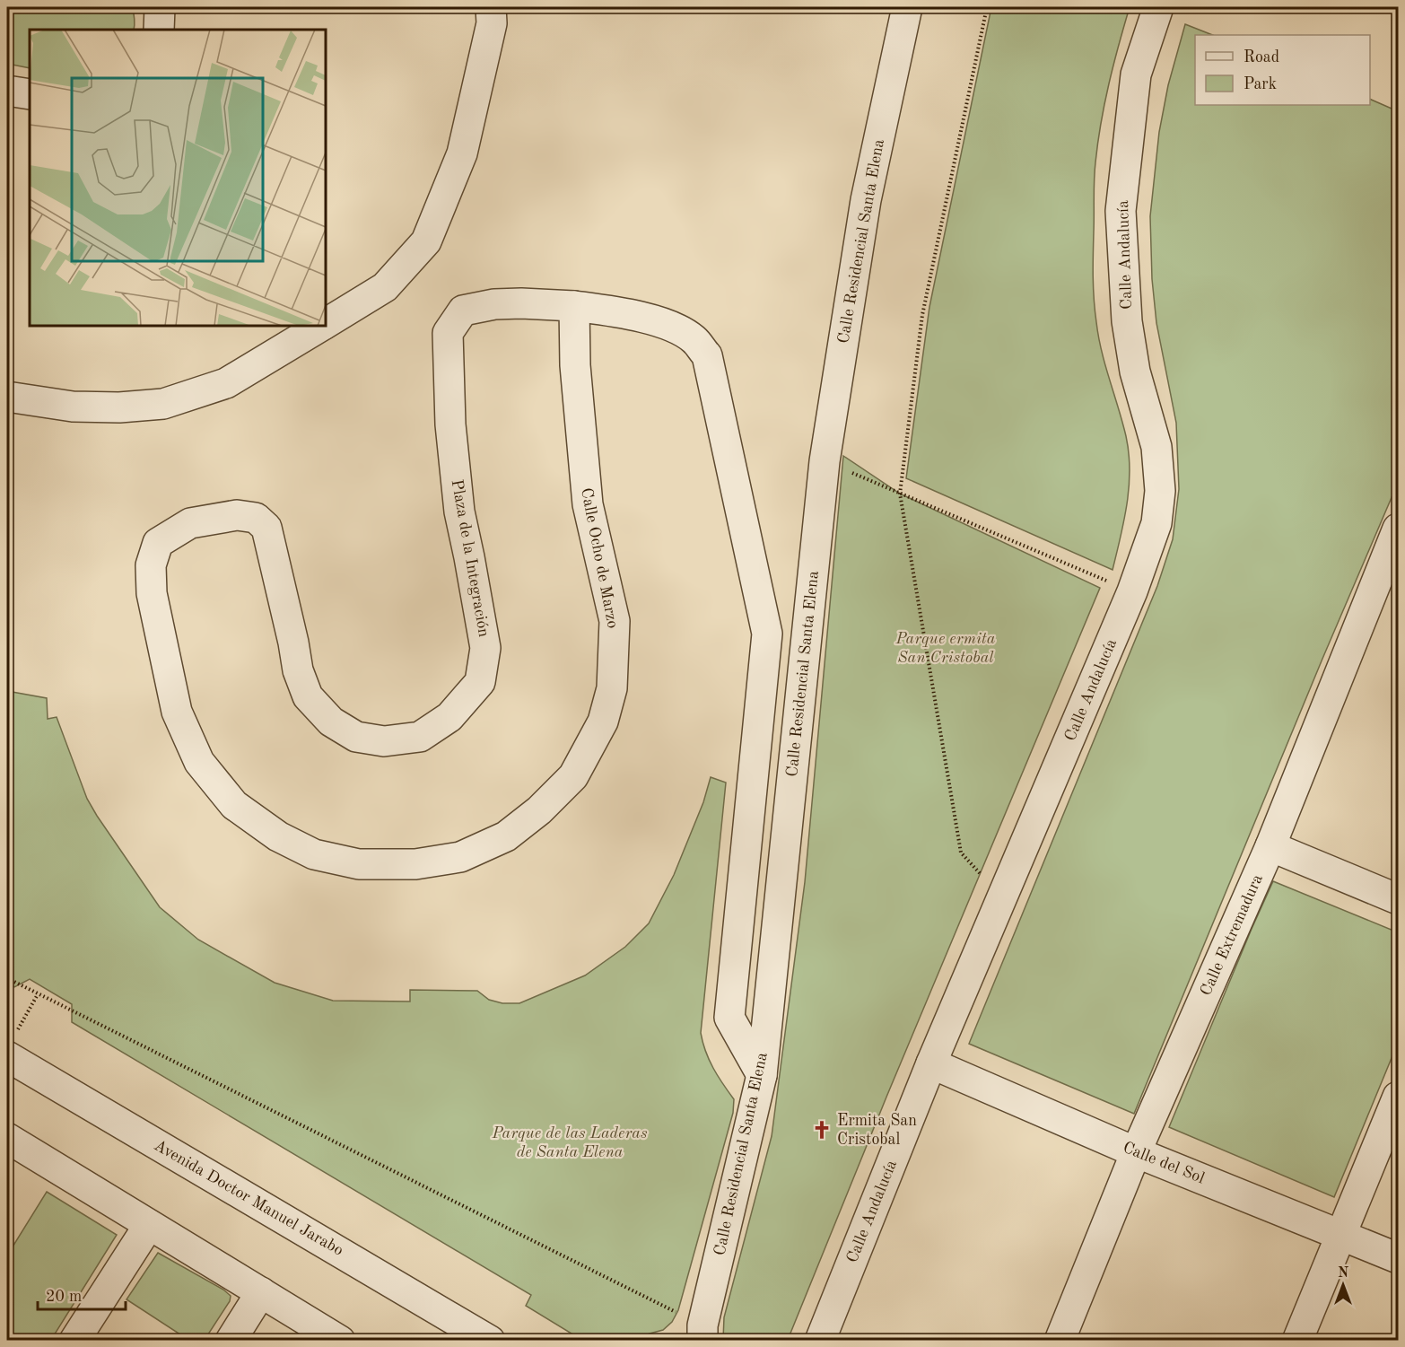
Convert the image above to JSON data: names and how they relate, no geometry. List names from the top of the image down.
{
  "streets": {
    "street": [
      "Calle Residencial Santa Elena",
      "Calle Andalucía",
      "Plaza de la Integración",
      "Calle Ocho de Marzo",
      "Calle Extremadura",
      "Calle del Sol",
      "Avenida Doctor Manuel Jarabo"
    ]
  },
  "crossings": [
    ["Calle Andalucía", "Calle del Sol"],
    ["Plaza de la Integración", "Calle Ocho de Marzo"],
    ["Calle Extremadura", "Calle del Sol"]
  ],
  "parks": ["Parque ermita San Cristobal", "Parque de las Laderas de Santa Elena"],
  "places": {
    "church": ["Ermita San Cristobal"]
  },
  "legend": ["Road", "Park"],
  "scale_bar": "20 m",
  "north": "top"
}
